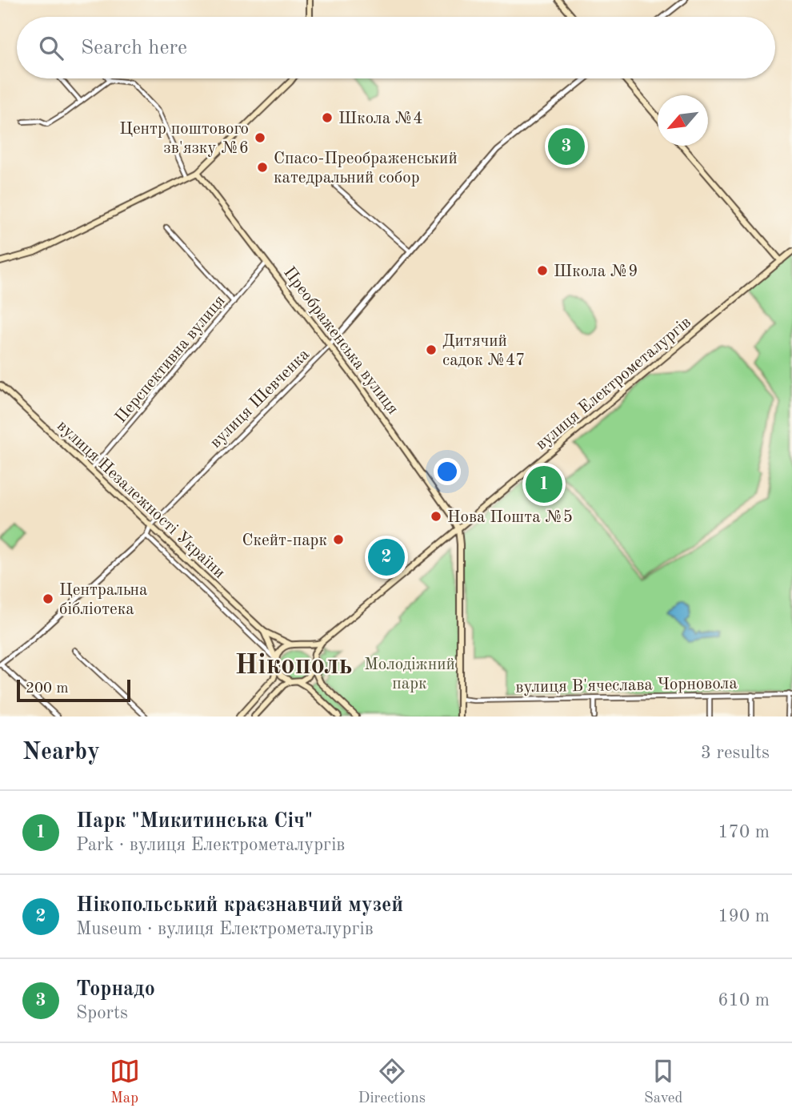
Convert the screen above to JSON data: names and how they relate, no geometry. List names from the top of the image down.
{
  "streets": {
    "main road": ["Преображенська вулиця", "вулиця Електрометалургів", "вулиця Незалежності України"],
    "street": ["Перспективна вулиця", "вулиця Шевченка", "вулиця В'ячеслава Чорновола"]
  },
  "crossings": [
    ["Преображенська вулиця", "Перспективна вулиця"],
    ["Преображенська вулиця", "вулиця Електрометалургів"],
    ["Преображенська вулиця", "вулиця Шевченка"],
    ["Перспективна вулиця", "вулиця Незалежності України"],
    ["вулиця Шевченка", "вулиця Незалежності України"]
  ],
  "districts": ["Нікополь"],
  "parks": ["Молодіжний парк"],
  "places": [
    "Школа №4",
    "Центр поштового зв'язку №6",
    "Спасо-Преображенський катедральний собор",
    "Школа №9",
    "Дитячий садок №47",
    "Нова Пошта №5",
    "Скейт-парк",
    "Центральна бібліотека"
  ],
  "scale_bar": "200 m",
  "north": "bottom left",
  "page": {
    "search": "Search here",
    "pins": ["3", "1", "2"],
    "scale": "200 m",
    "heading": ["Nearby", "3 results"],
    "list": [
      {
        "mark": "1",
        "name": "Парк \"Микитинська Січ\"",
        "note": "Park · вулиця Електрометалургів",
        "value": "170 m"
      },
      {
        "mark": "2",
        "name": "Нiкопольський краєзнавчий музей",
        "note": "Museum · вулиця Електрометалургів",
        "value": "190 m"
      },
      {
        "mark": "3",
        "name": "Торнадо",
        "note": "Sports",
        "value": "610 m"
      }
    ],
    "nav": ["Map", "Directions", "Saved"]
  }
}
